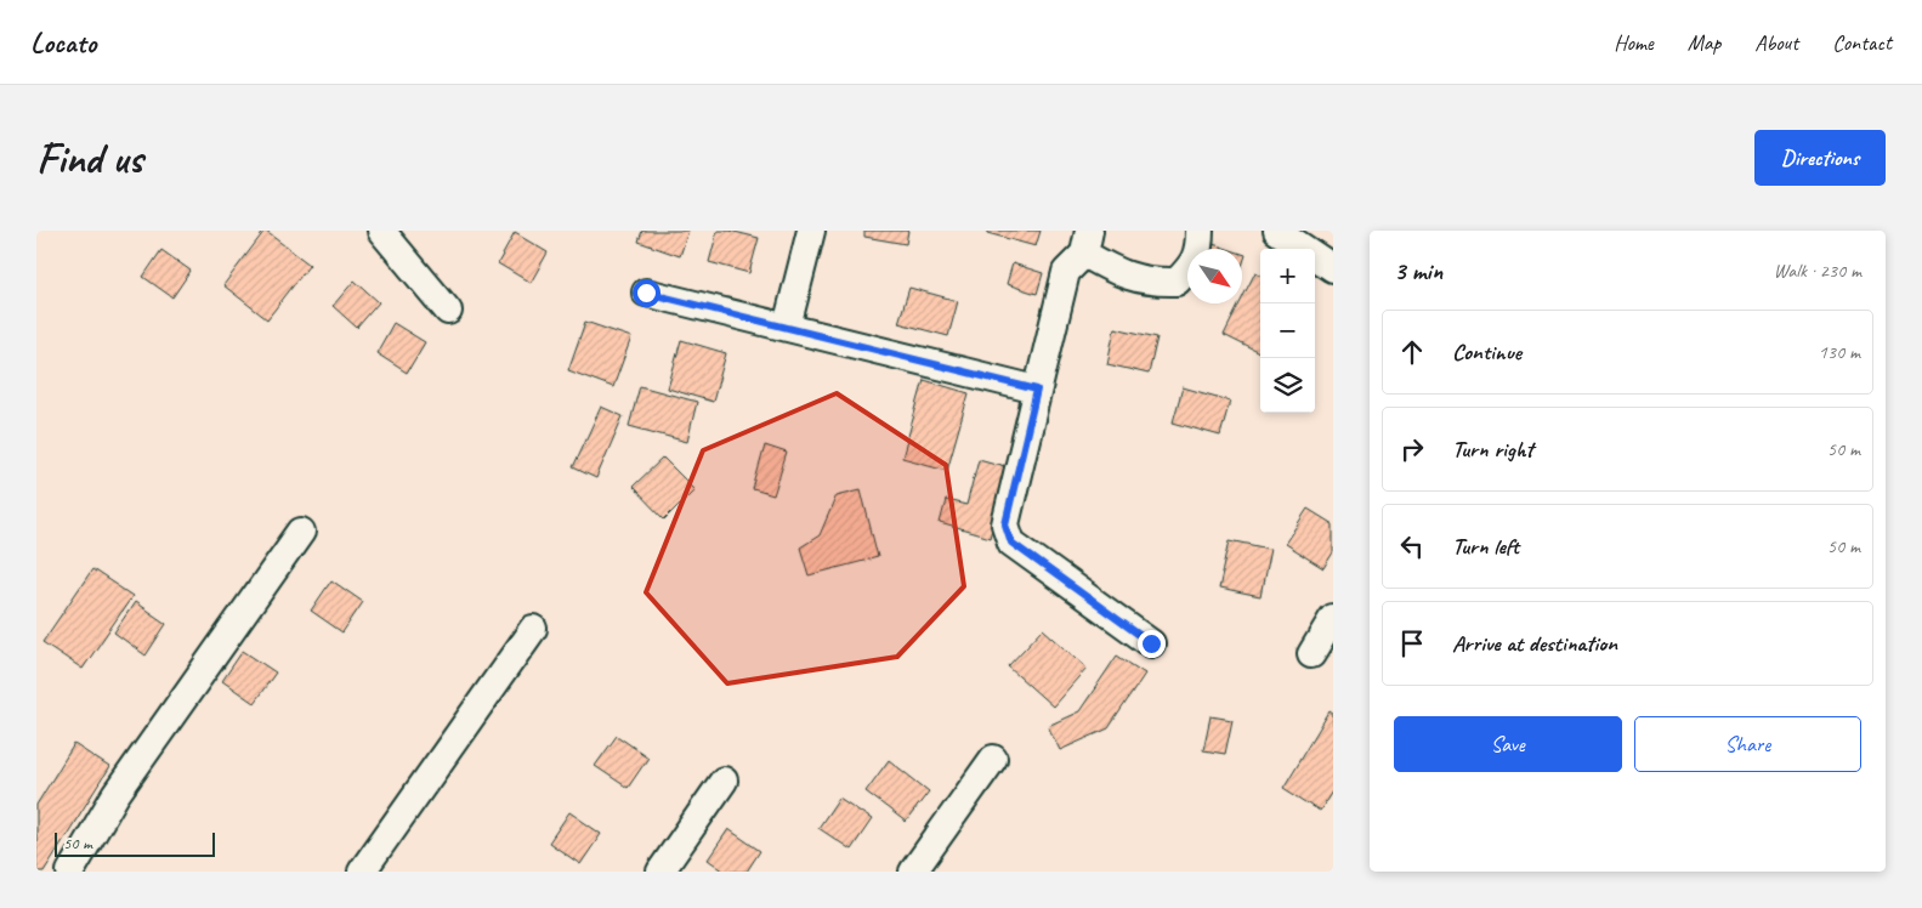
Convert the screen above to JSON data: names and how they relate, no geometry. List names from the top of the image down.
{
  "scale_bar": "50 m",
  "north": "bottom right",
  "page": {
    "header": "Locato",
    "nav": [
      "Home",
      "Map",
      "About",
      "Contact"
    ],
    "buttons": [
      "Directions",
      ["Save", "Share"]
    ],
    "title": "Find us",
    "heading": ["3 min", "Walk · 230 m"],
    "map_buttons": ["+", "−"],
    "list": [
      ["Continue", "130 m"],
      ["Turn right", "50 m"],
      ["Turn left", "50 m"],
      "Arrive at destination"
    ],
    "scale": "50 m"
  }
}
